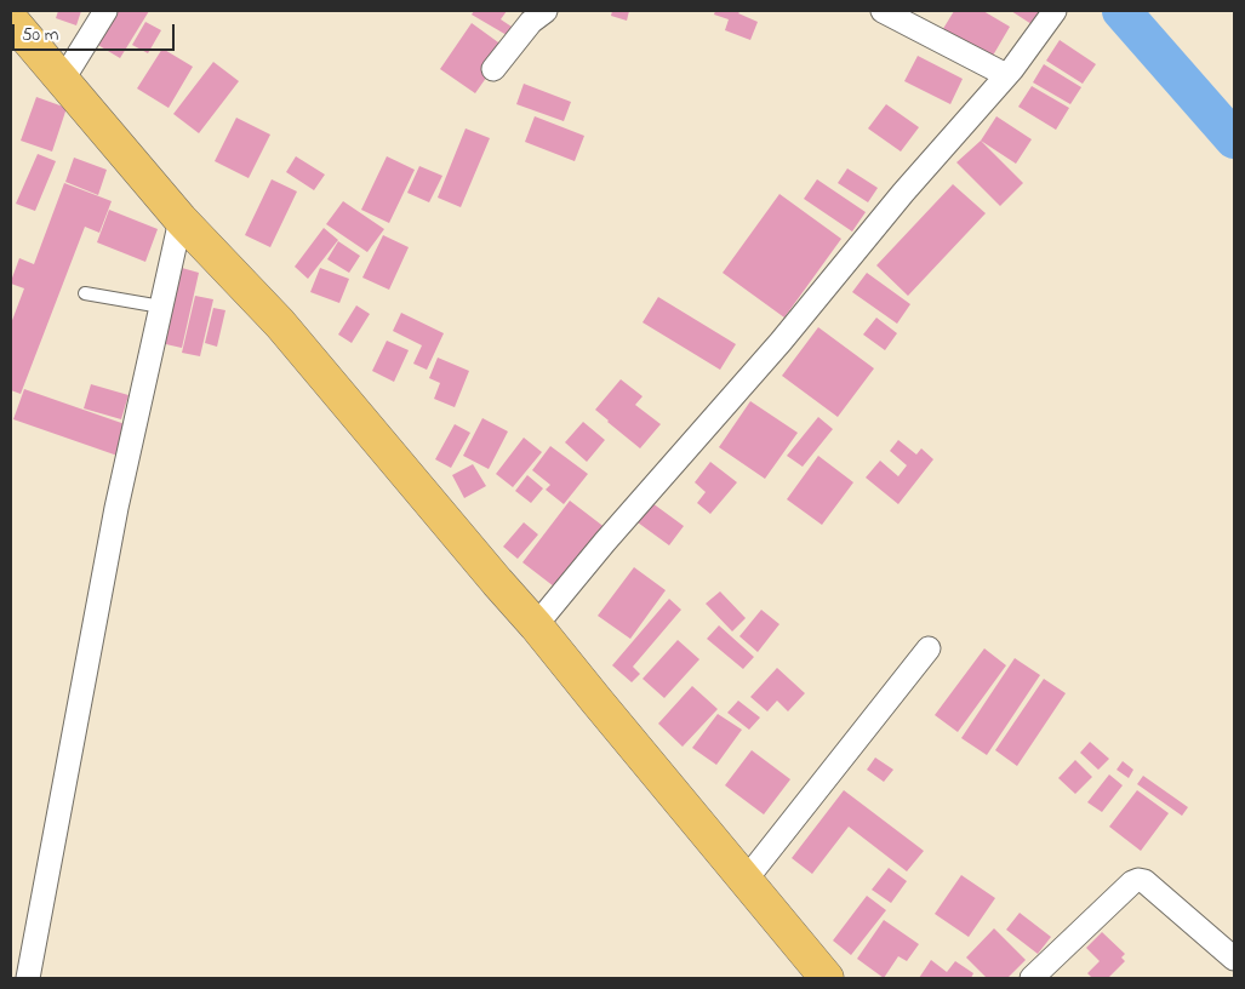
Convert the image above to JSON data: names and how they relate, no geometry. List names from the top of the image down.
{
  "scale_bar": "50 m"
}
